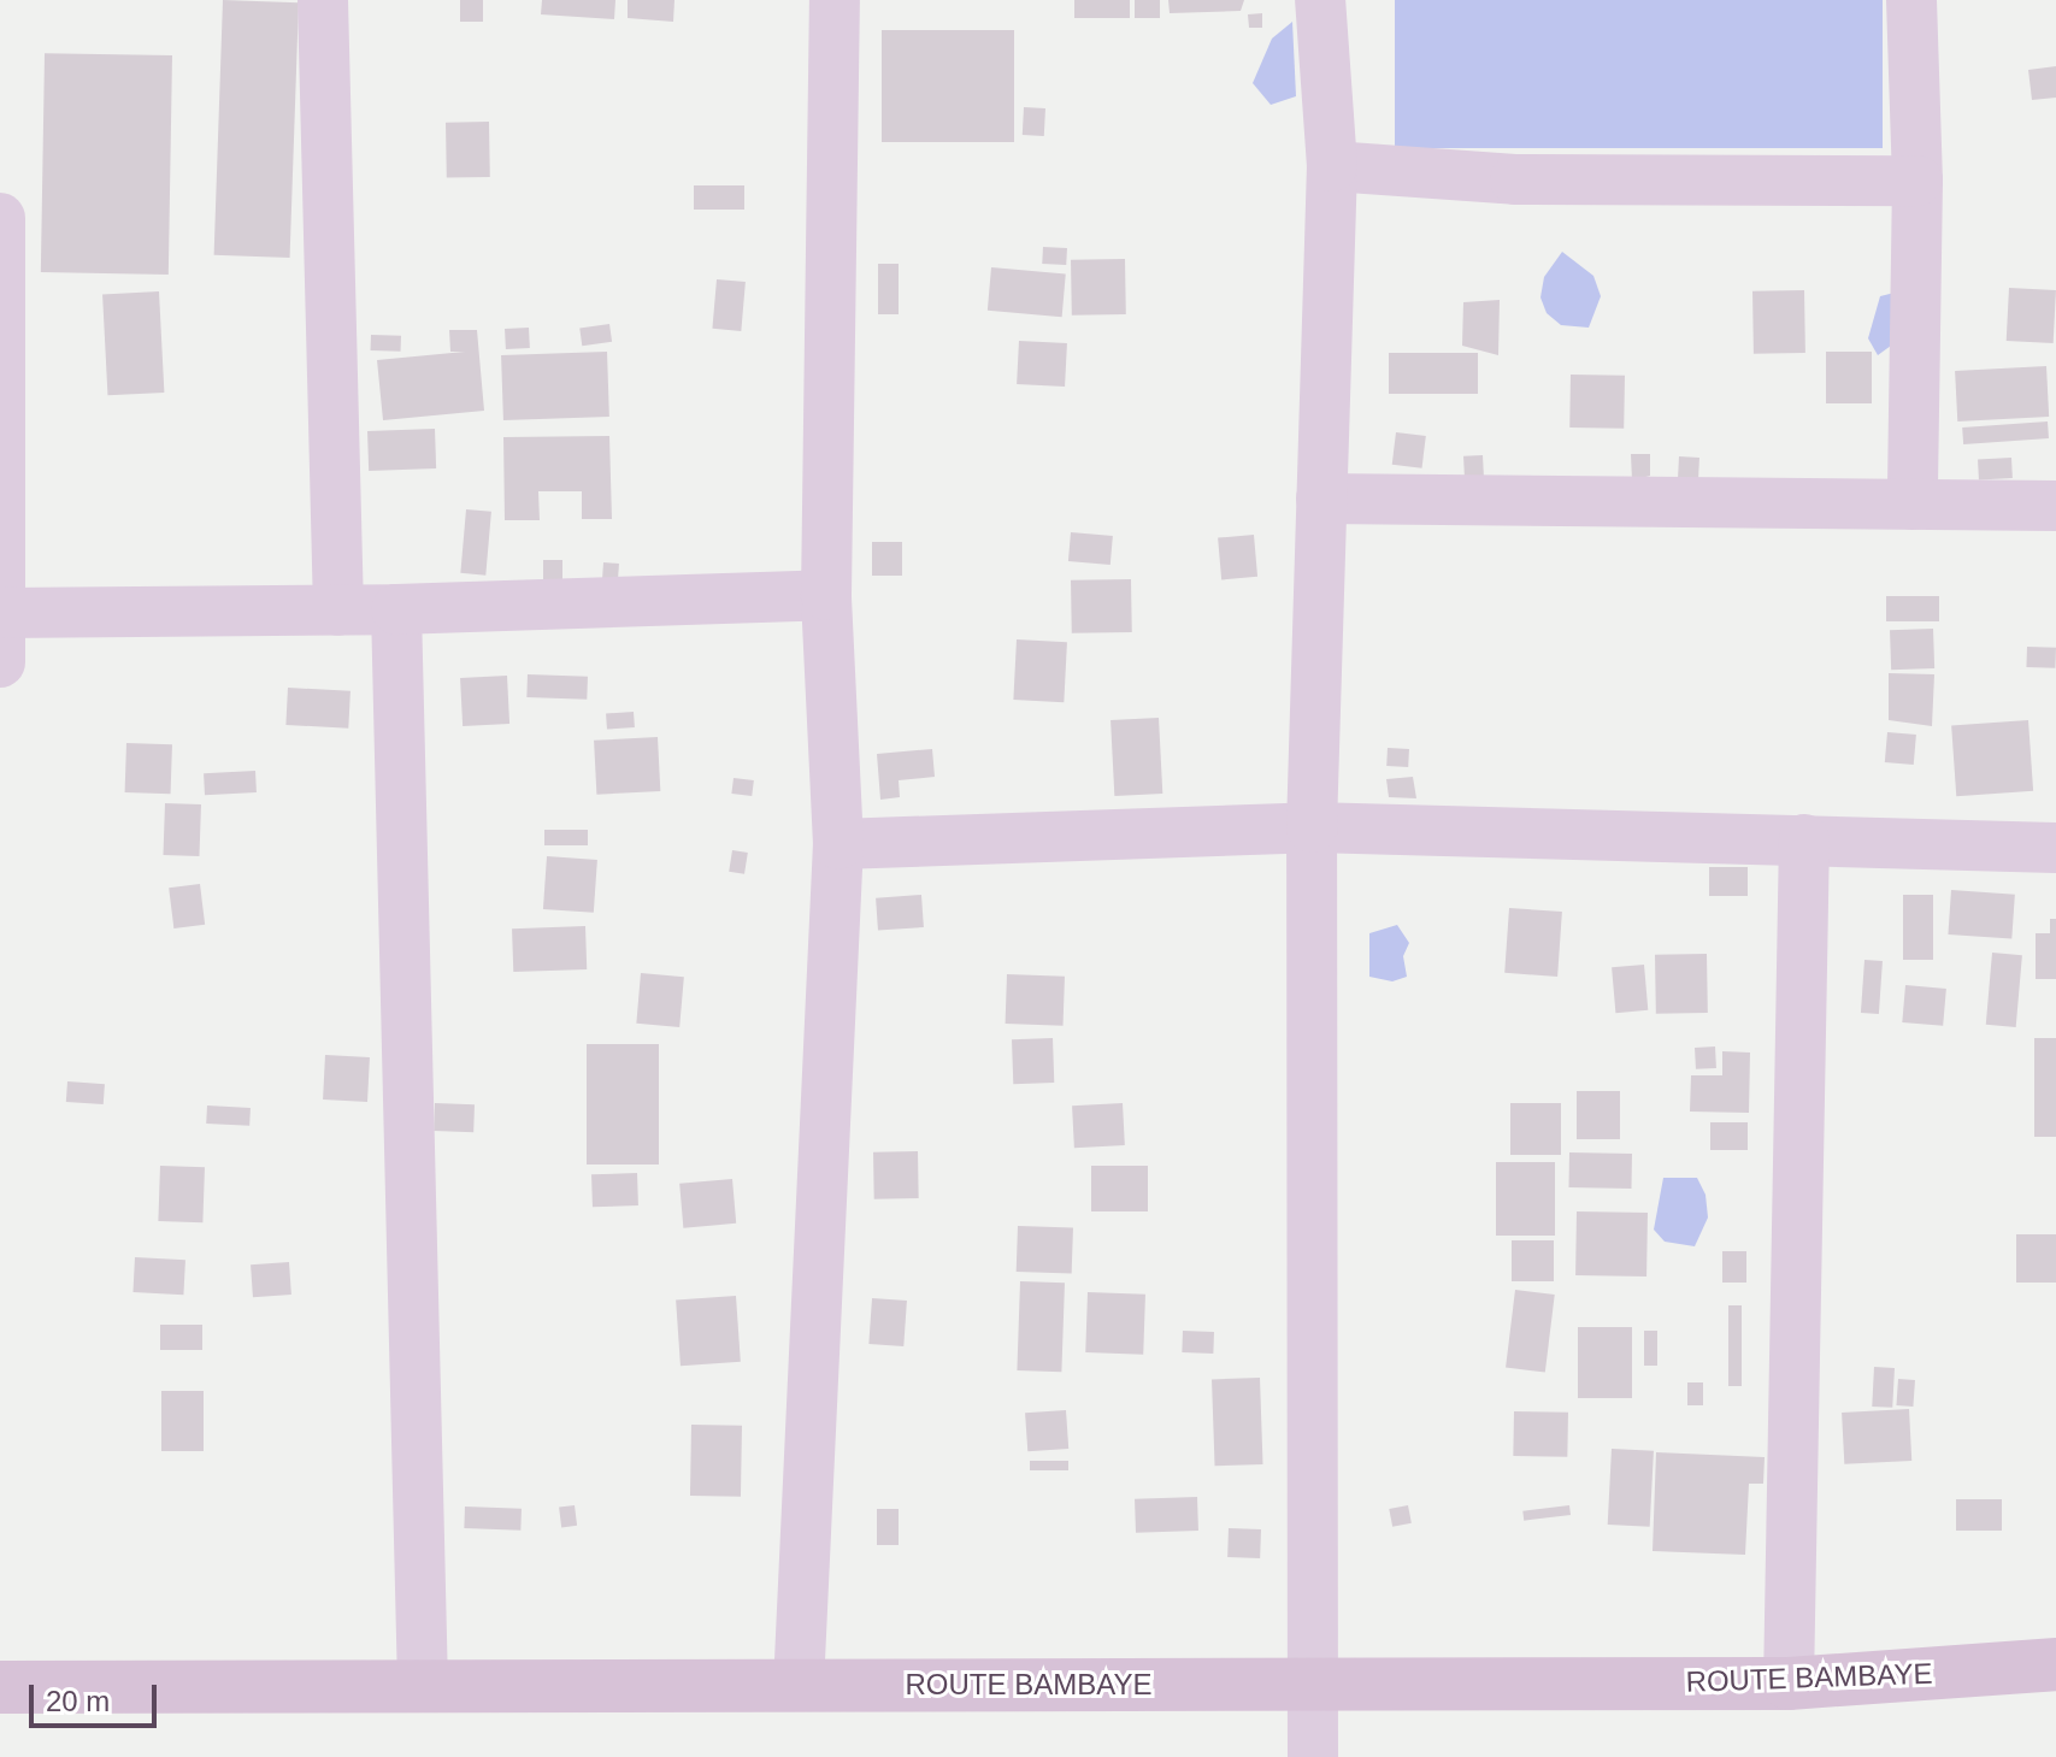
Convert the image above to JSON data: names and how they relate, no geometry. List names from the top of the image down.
{
  "streets": {
    "street": ["ROUTE BAMBAYE"]
  },
  "scale_bar": "20 m"
}
